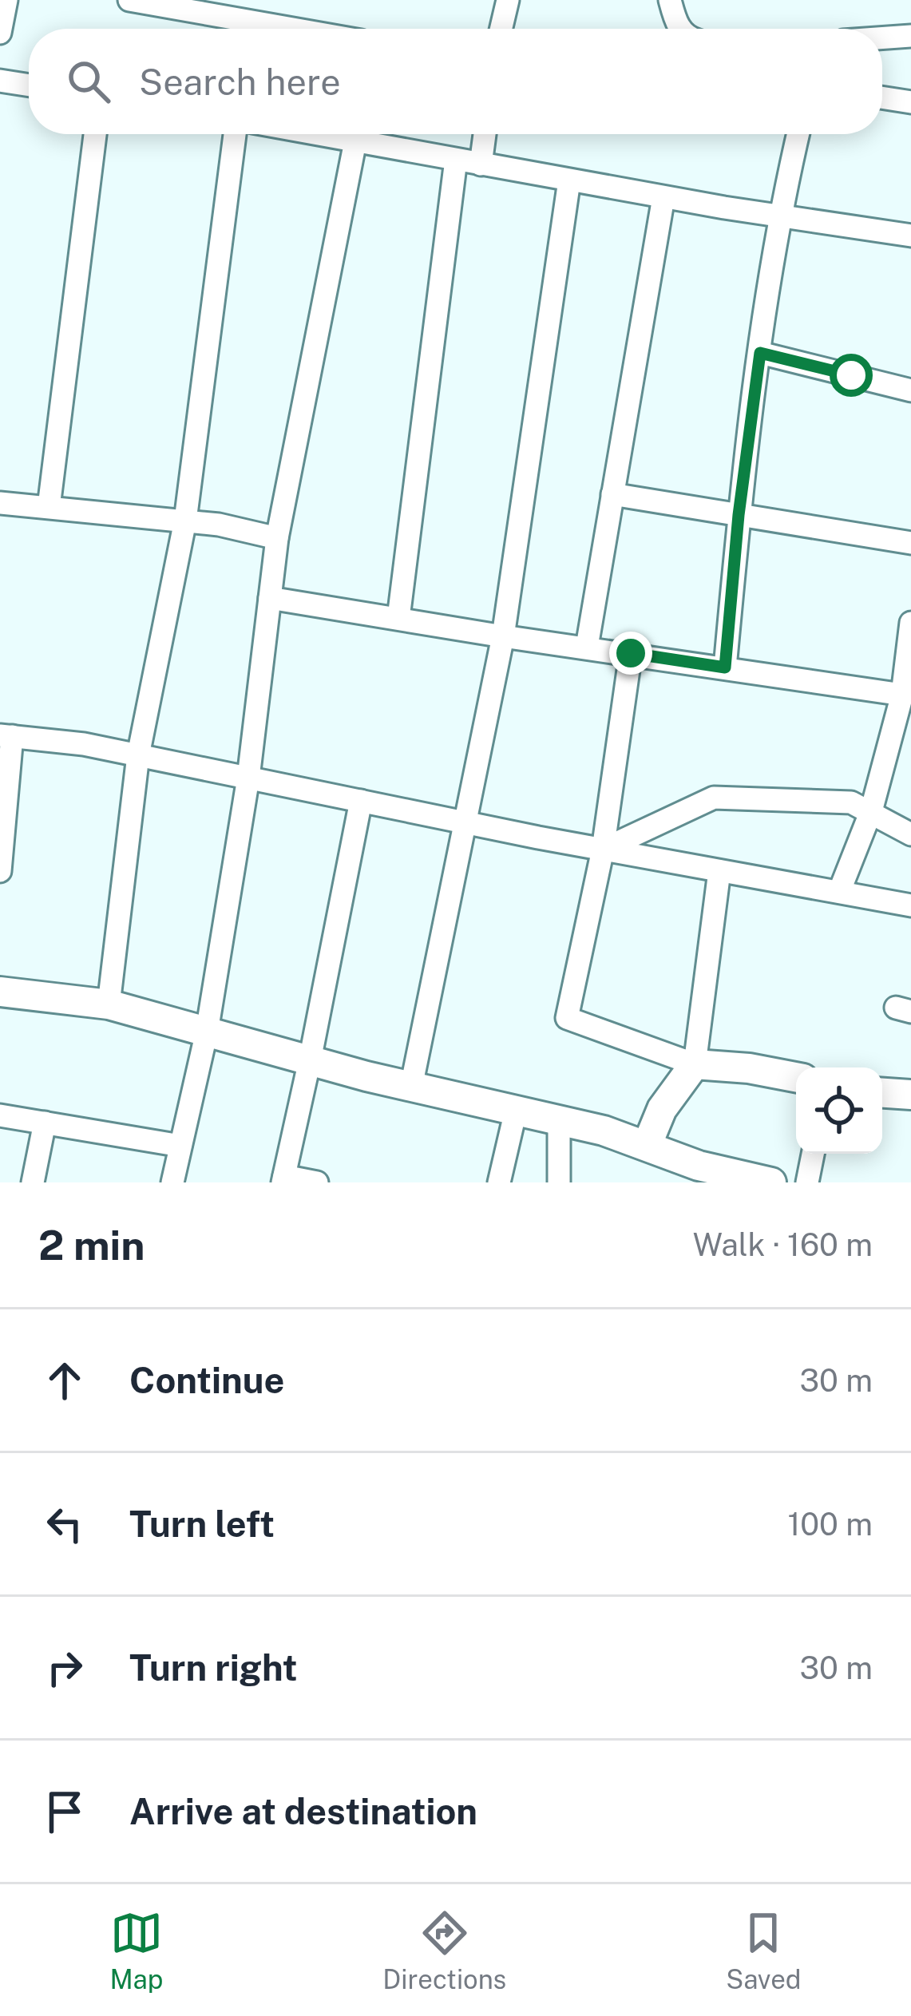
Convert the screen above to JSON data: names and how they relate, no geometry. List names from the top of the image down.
{
  "page": {
    "search": "Search here",
    "heading": ["2 min", "Walk · 160 m"],
    "list": [
      ["Continue", "30 m"],
      ["Turn left", "100 m"],
      ["Turn right", "30 m"],
      "Arrive at destination"
    ],
    "nav": ["Map", "Directions", "Saved"]
  }
}
